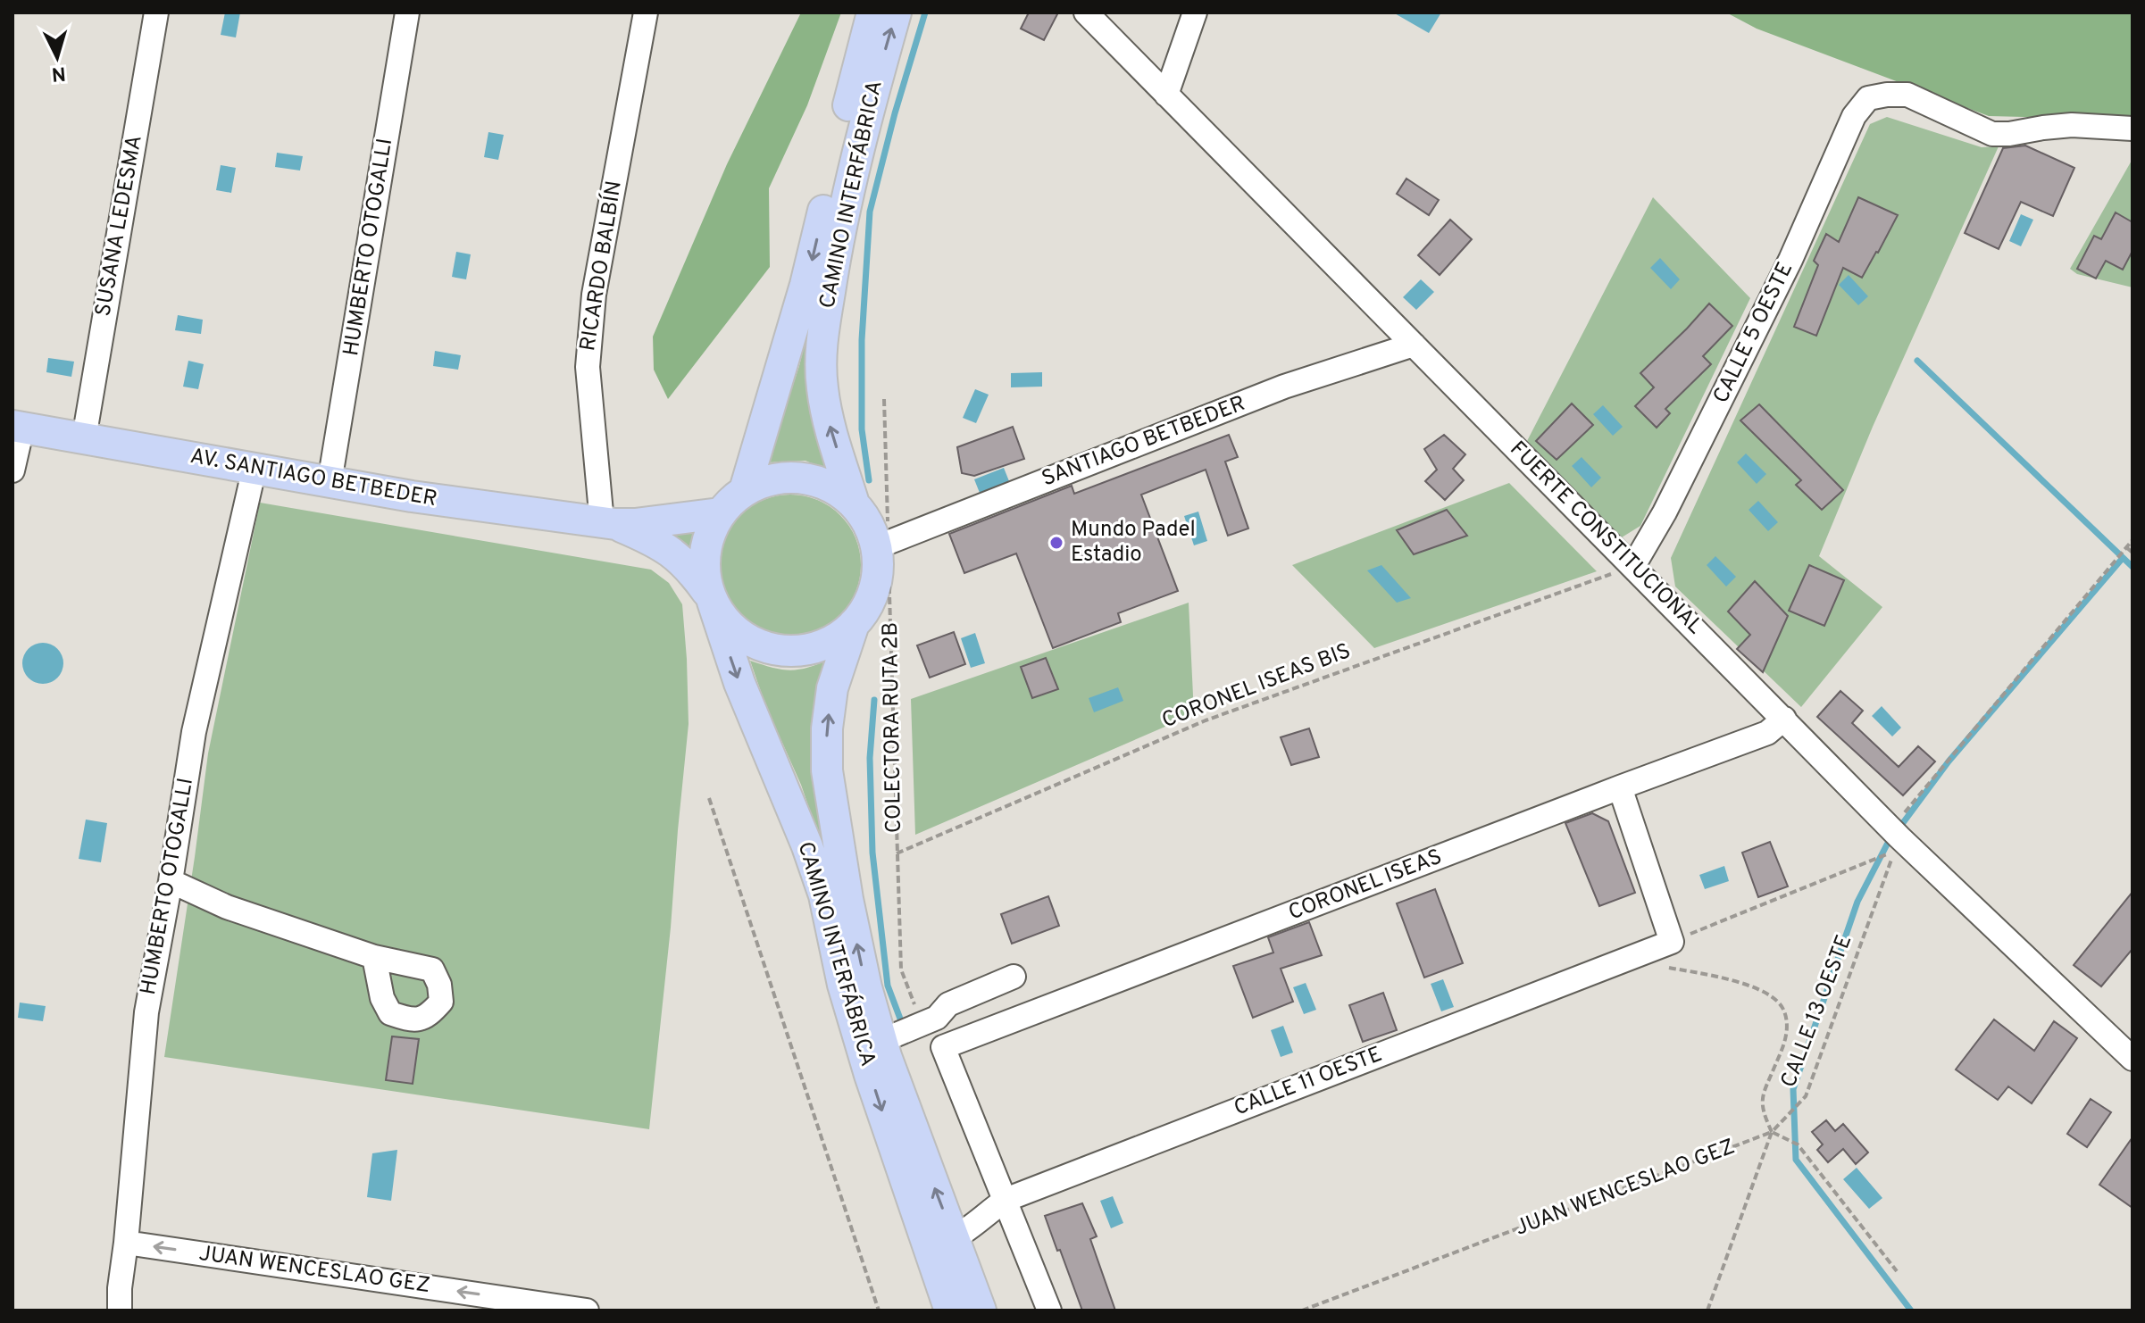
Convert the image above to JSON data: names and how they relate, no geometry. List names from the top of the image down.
{
  "streets": {
    "main road": ["CAMINO INTERFÁBRICA", "AV. SANTIAGO BETBEDER"],
    "street": [
      "SUSANA LEDESMA",
      "HUMBERTO OTOGALLI",
      "RICARDO BALBÍN",
      "CALLE 5 OESTE",
      "SANTIAGO BETBEDER",
      "FUERTE CONSTITUCIONAL",
      "CORONEL ISEAS",
      "CALLE 11 OESTE",
      "JUAN WENCESLAO GEZ"
    ],
    "path": ["CORONEL ISEAS BIS", "COLECTORA RUTA 2B", "CALLE 13 OESTE"]
  },
  "crossings": [
    ["CAMINO INTERFÁBRICA", "SANTIAGO BETBEDER"],
    ["CAMINO INTERFÁBRICA", "COLECTORA RUTA 2B"],
    ["CAMINO INTERFÁBRICA", "CALLE 11 OESTE"],
    ["SUSANA LEDESMA", "AV. SANTIAGO BETBEDER"],
    ["HUMBERTO OTOGALLI", "AV. SANTIAGO BETBEDER"],
    ["HUMBERTO OTOGALLI", "JUAN WENCESLAO GEZ"],
    ["RICARDO BALBÍN", "AV. SANTIAGO BETBEDER"],
    ["CALLE 5 OESTE", "FUERTE CONSTITUCIONAL"],
    ["CALLE 5 OESTE", "CORONEL ISEAS BIS"],
    ["SANTIAGO BETBEDER", "FUERTE CONSTITUCIONAL"],
    ["SANTIAGO BETBEDER", "COLECTORA RUTA 2B"],
    ["FUERTE CONSTITUCIONAL", "CORONEL ISEAS BIS"],
    ["FUERTE CONSTITUCIONAL", "CORONEL ISEAS"],
    ["FUERTE CONSTITUCIONAL", "CALLE 13 OESTE"],
    ["CORONEL ISEAS BIS", "COLECTORA RUTA 2B"],
    ["CORONEL ISEAS", "CALLE 11 OESTE"],
    ["CALLE 13 OESTE", "JUAN WENCESLAO GEZ"]
  ],
  "one_way": ["JUAN WENCESLAO GEZ"],
  "places": ["Mundo Padel Estadio"],
  "north": "bottom"
}
